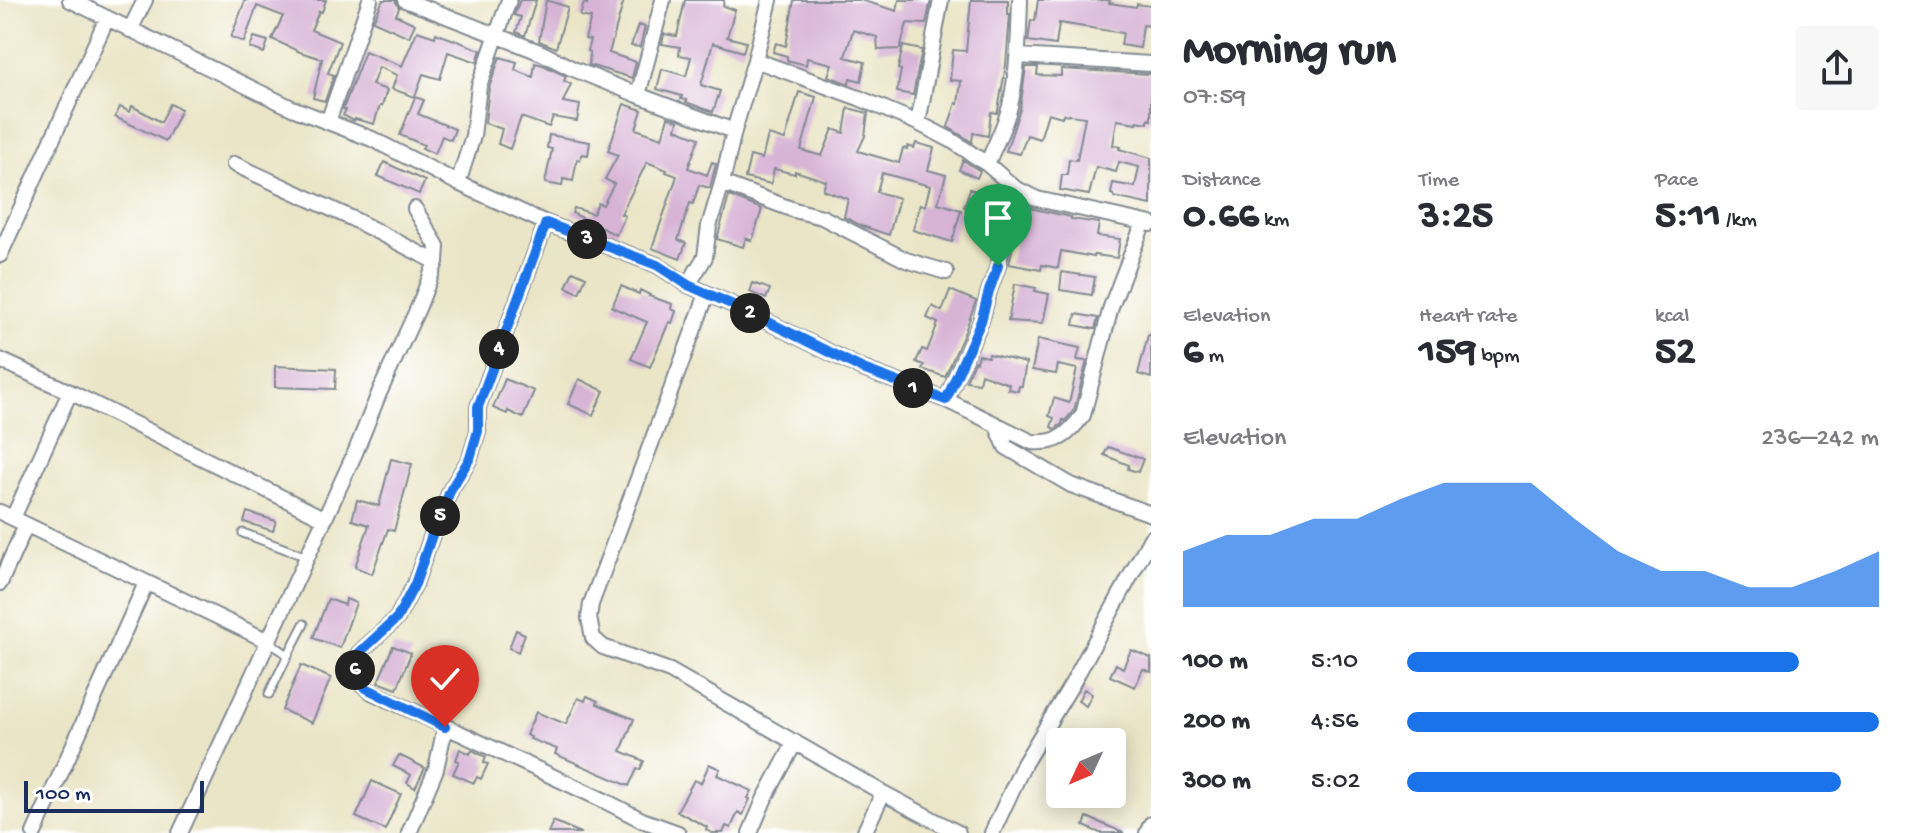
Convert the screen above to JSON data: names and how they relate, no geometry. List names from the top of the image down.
{
  "scale_bar": "100 m",
  "north": "bottom left",
  "page": {
    "heading": ["Morning run", "07:59"],
    "stats": [
      ["Distance", "0.66 km"],
      ["Time", "3:25"],
      ["Pace", "5:11 /km"],
      ["Elevation", "6 m"],
      ["Heart rate", "159 bpm"],
      ["kcal", "52"]
    ],
    "pins": [
      "3",
      "2",
      "4",
      "1",
      "5",
      "6"
    ],
    "chart": ["Elevation", "236–242 m"],
    "list": [
      {
        "name": "100 m",
        "note": "5:10"
      },
      {
        "name": "200 m",
        "note": "4:56"
      },
      {
        "name": "300 m",
        "note": "5:02"
      }
    ],
    "scale": "100 m"
  }
}
